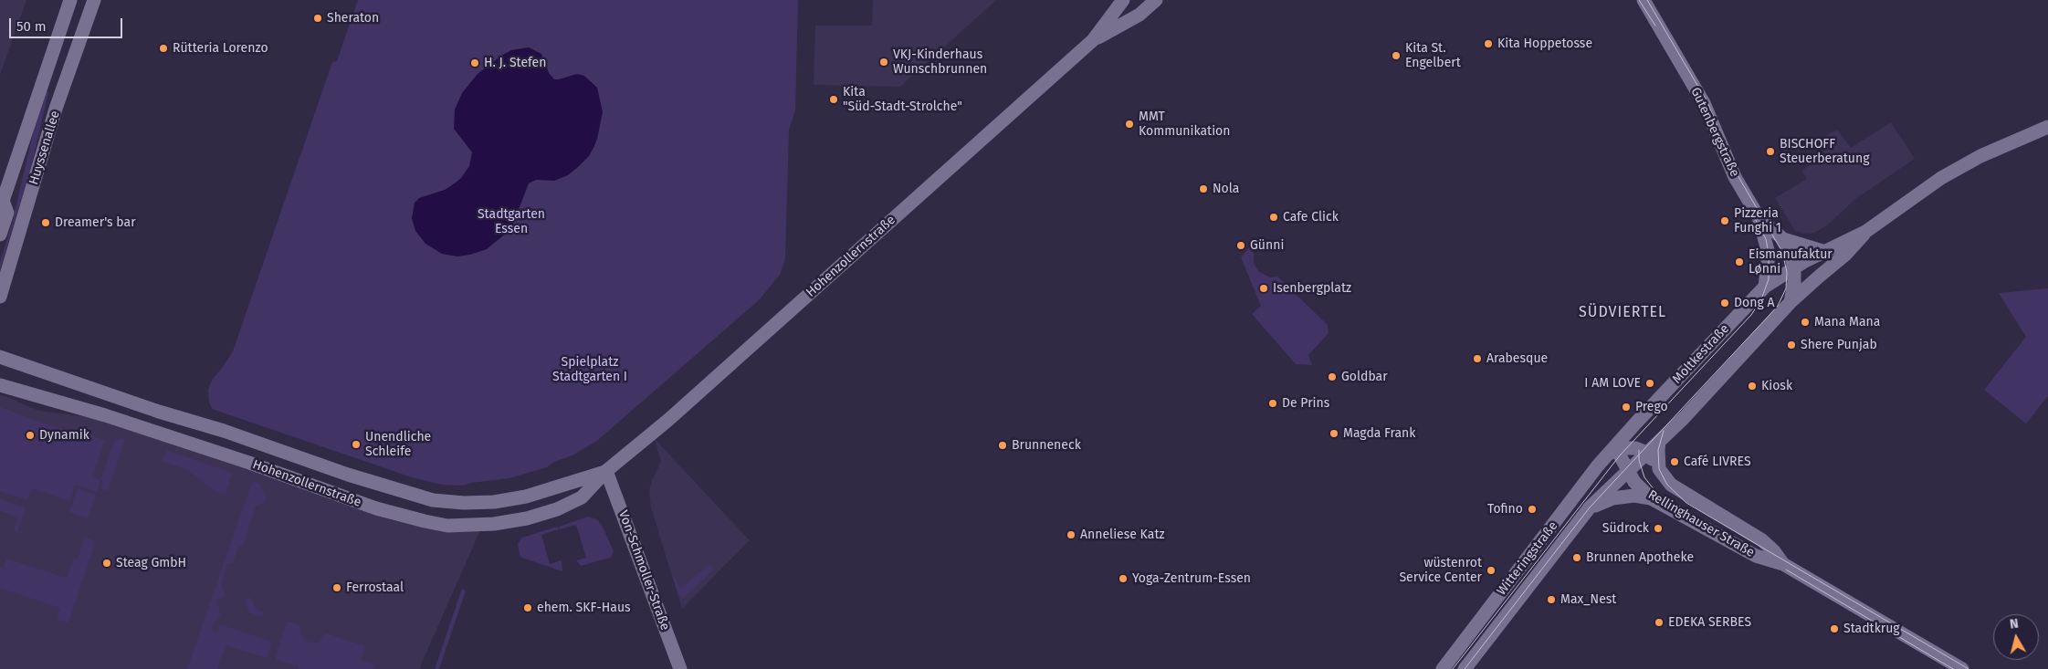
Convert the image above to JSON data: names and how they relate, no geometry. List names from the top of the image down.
{
  "streets": {
    "street": [
      "Gutenbergstraße",
      "Huyssenallee",
      "Hohenzollernstraße",
      "Moltkestraße",
      "Rellinghauser Straße",
      "Witteringstraße",
      "Von-Schmoller-Straße"
    ]
  },
  "crossings": [
    ["Gutenbergstraße", "Moltkestraße"],
    ["Hohenzollernstraße", "Von-Schmoller-Straße"],
    ["Moltkestraße", "Rellinghauser Straße"],
    ["Moltkestraße", "Witteringstraße"],
    ["Rellinghauser Straße", "Witteringstraße"]
  ],
  "districts": ["SÜDVIERTEL"],
  "parks": ["Stadtgarten Essen", "Spielplatz Stadtgarten I"],
  "places": [
    "Sheraton",
    "Kita Hoppetosse",
    "Rütteria Lorenzo",
    "Kita St. Engelbert",
    "VKJ-Kinderhaus Wunschbrunnen",
    "H. J. Stefen",
    "Kita \"Süd-Stadt-Strolche\"",
    "MMT Kommunikation",
    "BISCHOFF Steuerberatung",
    "Nola",
    "Cafe Click",
    "Pizzeria Funghi 1",
    "Dreamer's bar",
    "Günni",
    "Eismanufaktur Lønni",
    "Isenbergplatz",
    "Dong A",
    "Mana Mana",
    "Shere Punjab",
    "Arabesque",
    "Goldbar",
    "I AM LOVE",
    "Kiosk",
    "De Prins",
    "Prego",
    "Magda Frank",
    "Dynamik",
    "Unendliche Schleife",
    "Brunneneck",
    "Café LIVRES",
    "Tofino",
    "Südrock",
    "Anneliese Katz",
    "Brunnen Apotheke",
    "Steag GmbH",
    "wüstenrot Service Center",
    "Yoga-Zentrum-Essen",
    "Ferrostaal",
    "Max_Nest",
    "ehem. SKF-Haus",
    "EDEKA SERBES",
    "Stadtkrug"
  ],
  "scale_bar": "50 m",
  "north": "top"
}
